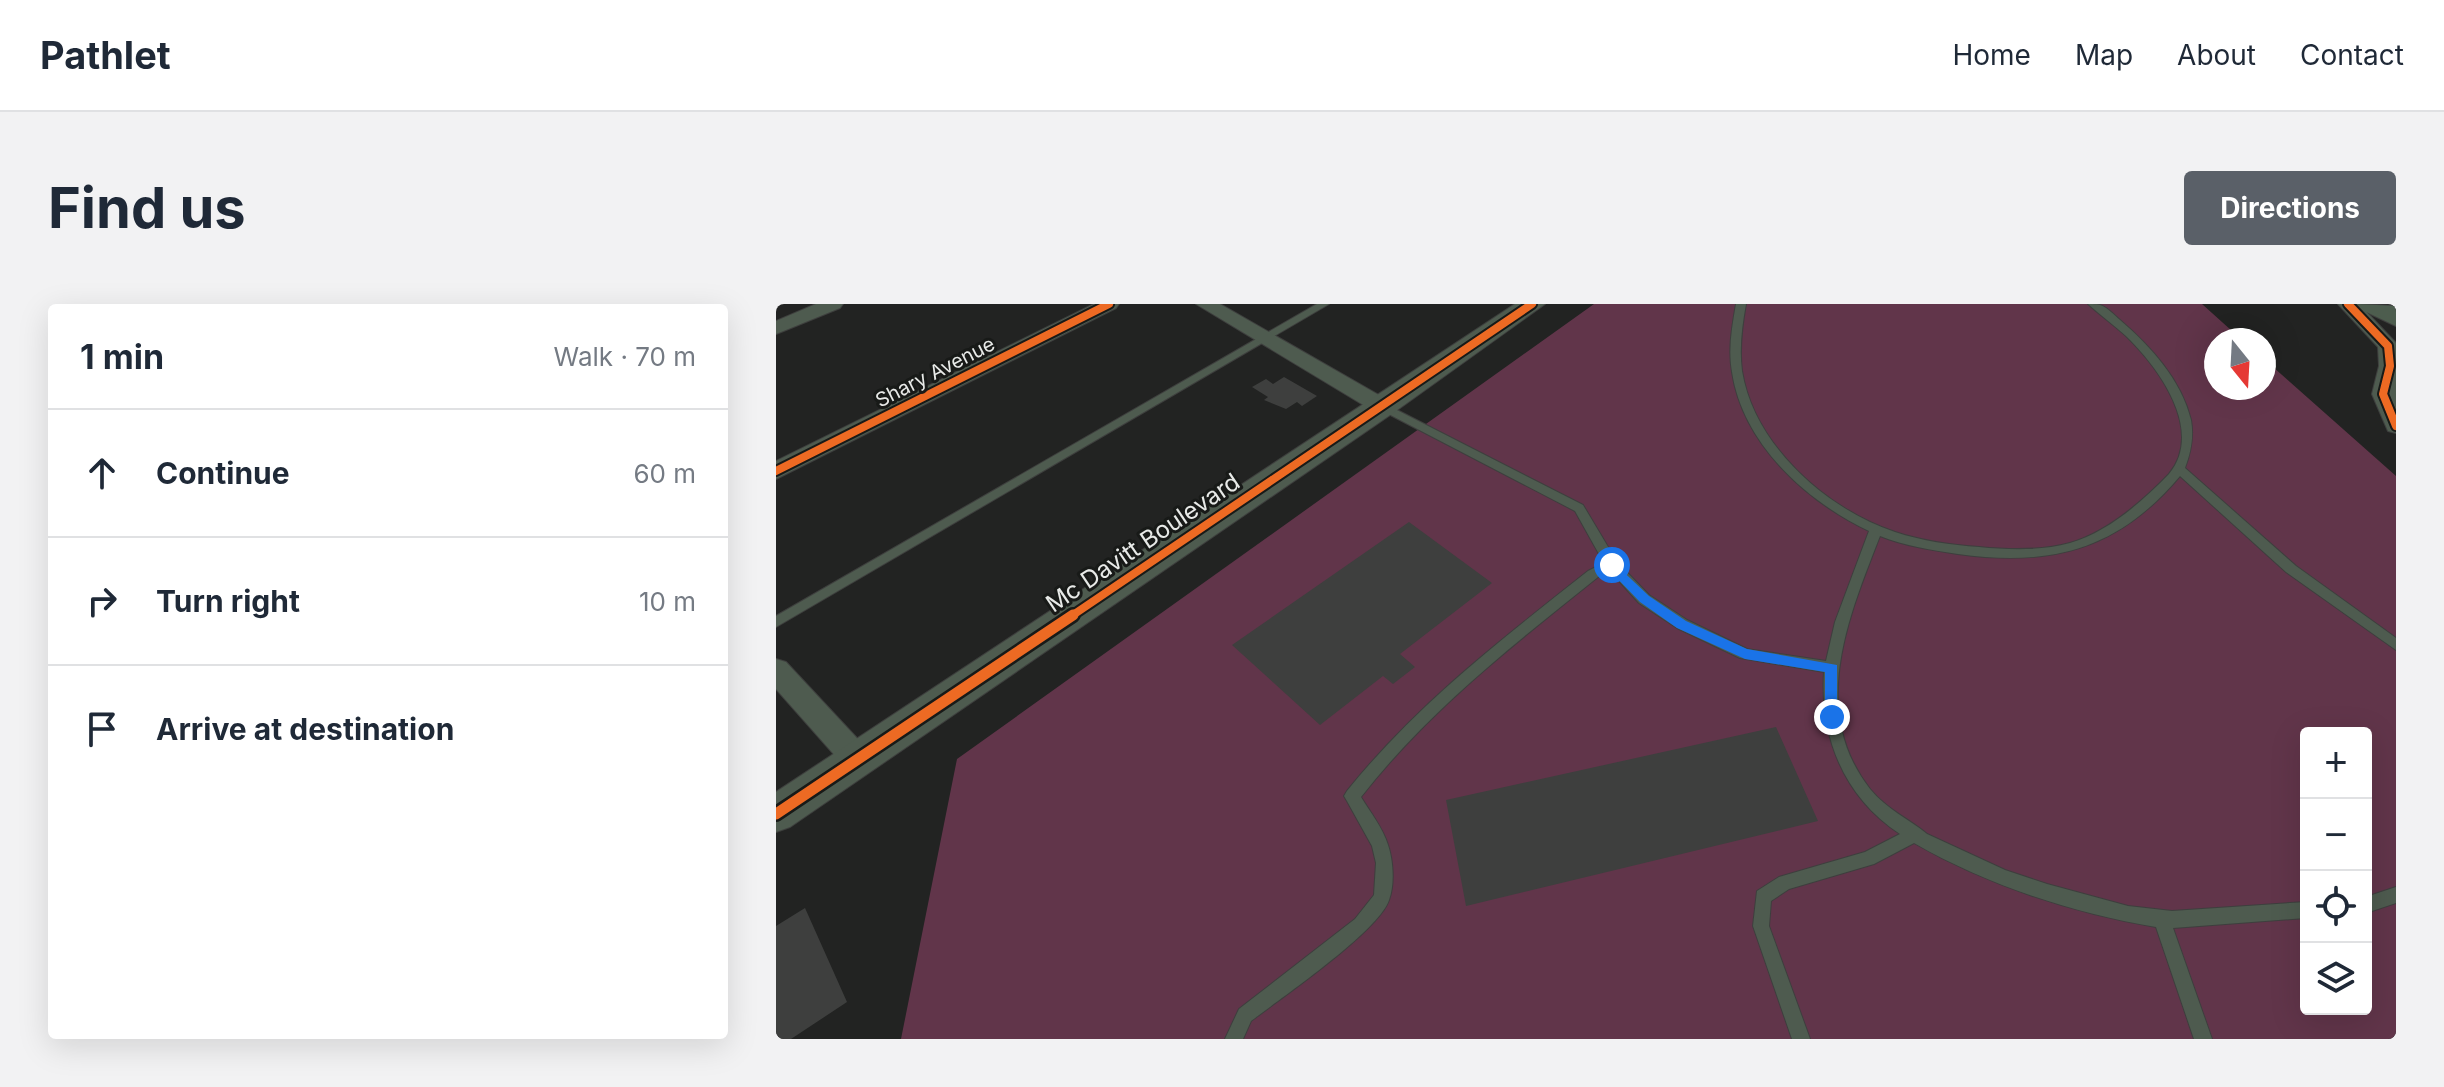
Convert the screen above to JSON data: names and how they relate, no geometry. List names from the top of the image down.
{
  "streets": {
    "street": ["Shary Avenue", "Mc Davitt Boulevard"]
  },
  "north": "bottom",
  "page": {
    "header": "Pathlet",
    "nav": [
      "Home",
      "Map",
      "About",
      "Contact"
    ],
    "buttons": "Directions",
    "title": "Find us",
    "heading": ["1 min", "Walk · 70 m"],
    "list": [
      ["Continue", "60 m"],
      ["Turn right", "10 m"],
      "Arrive at destination"
    ],
    "map_buttons": ["+", "−"]
  }
}
